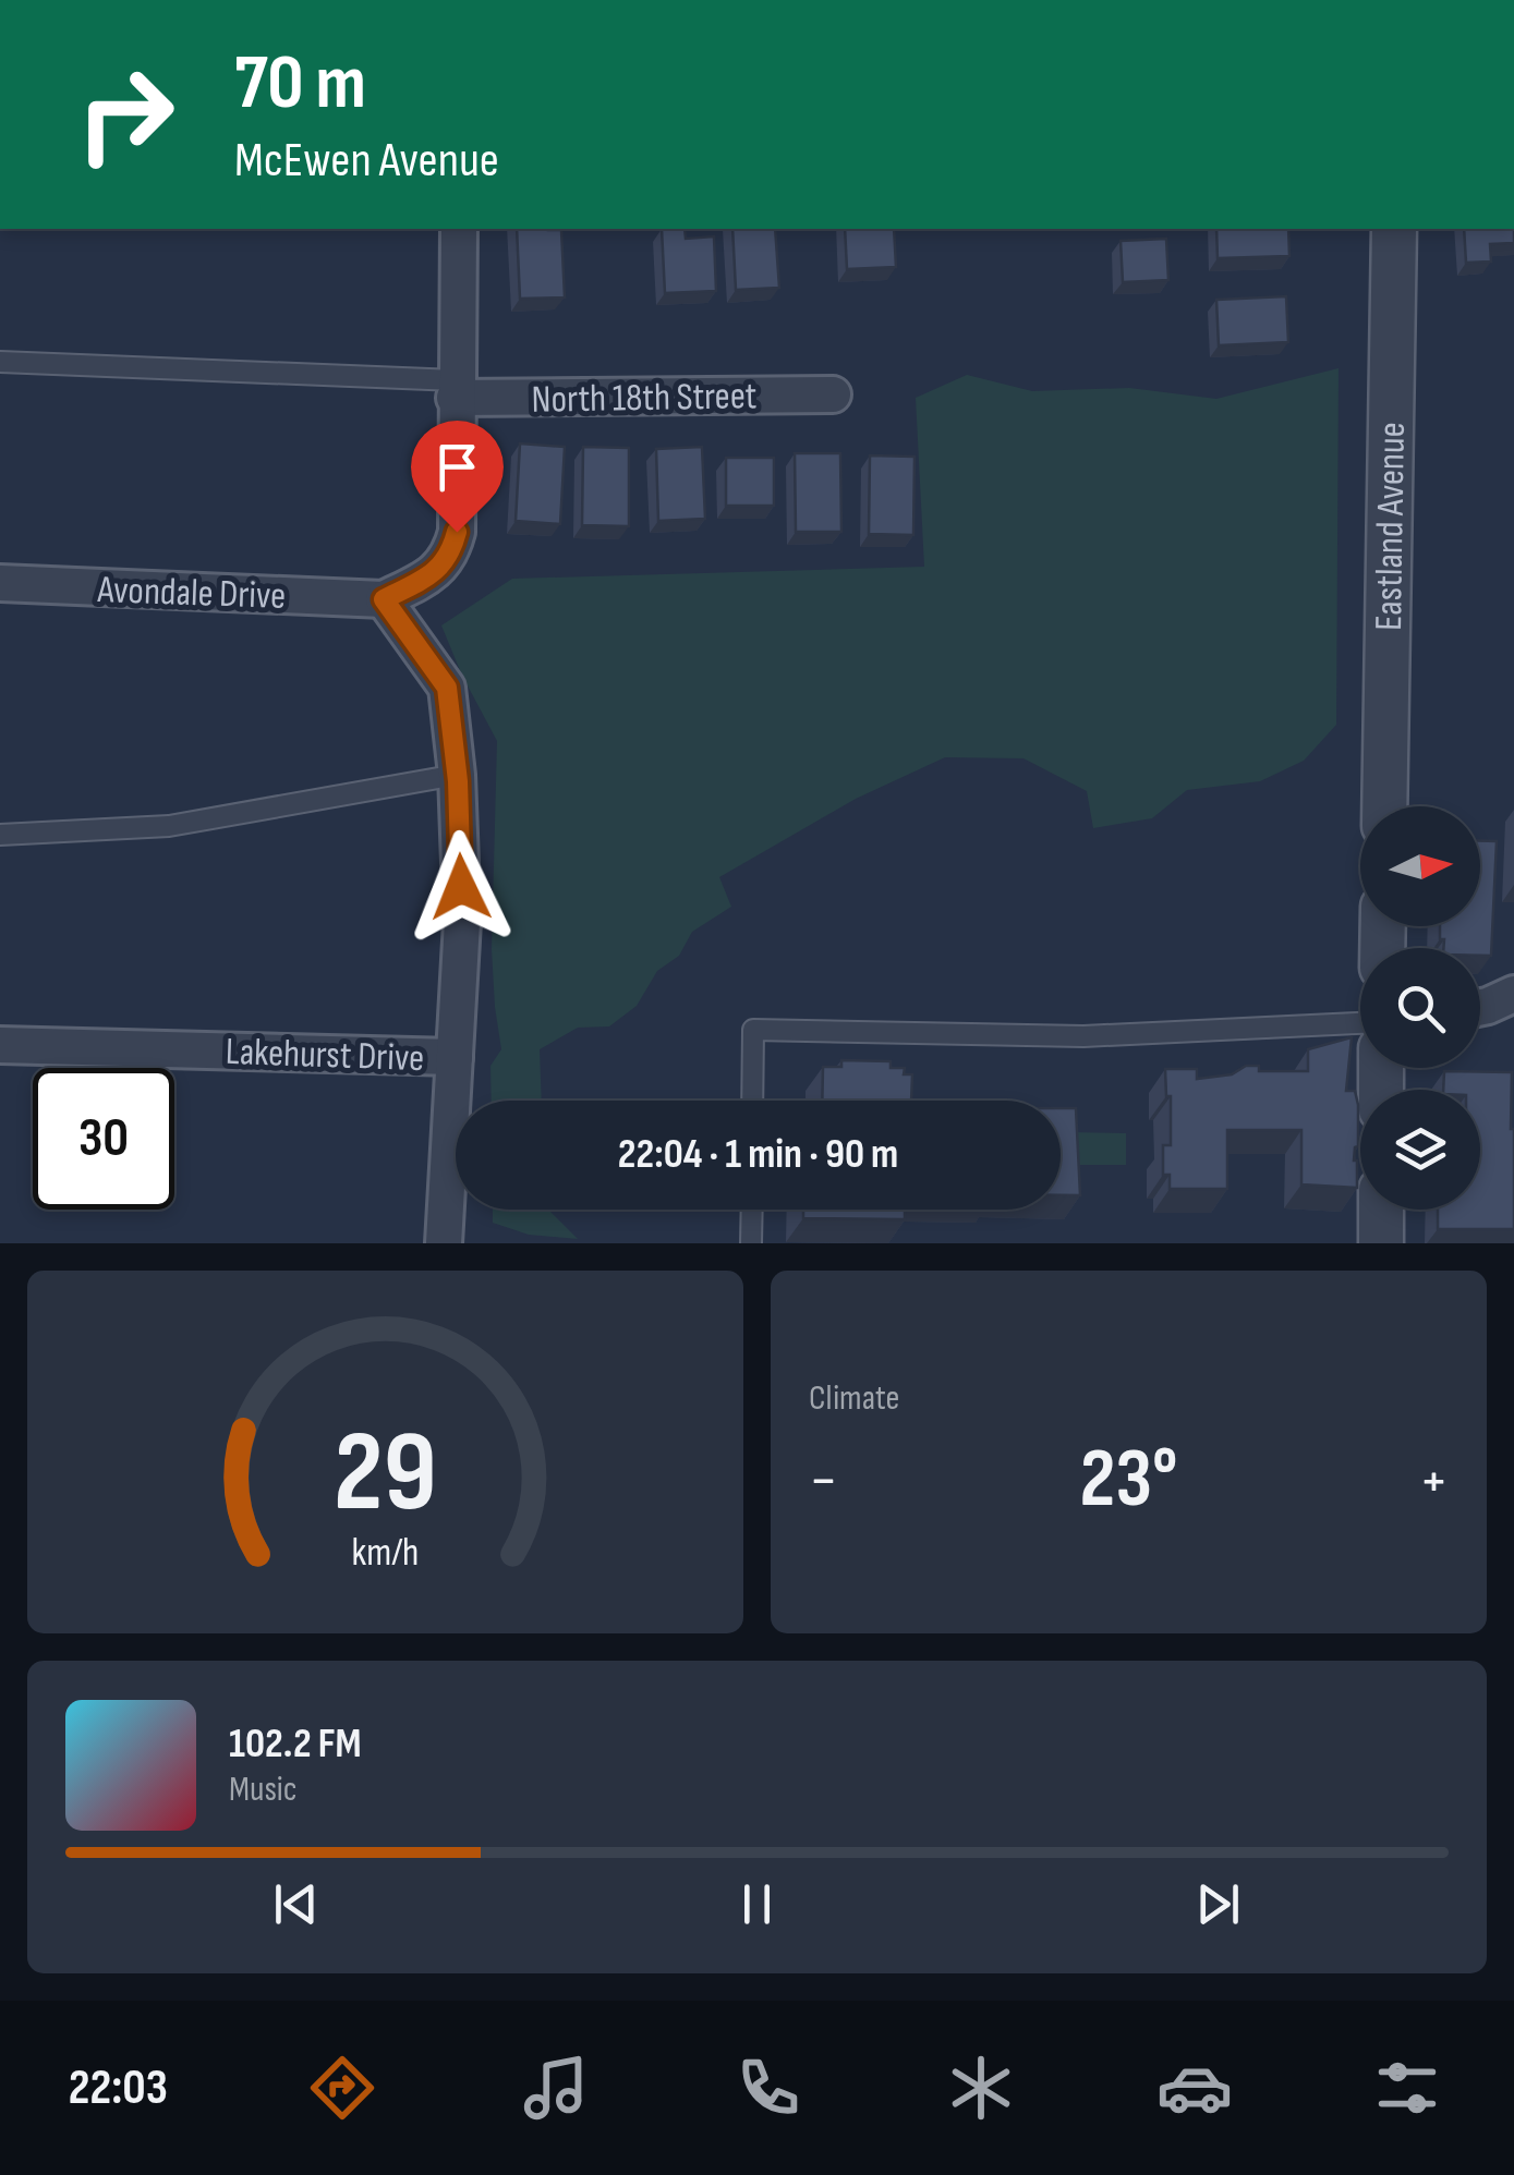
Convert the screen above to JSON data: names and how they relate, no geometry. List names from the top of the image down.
{
  "streets": {
    "street": [
      "North 18th Street",
      "Eastland Avenue",
      "Avondale Drive",
      "Lakehurst Drive"
    ]
  },
  "north": "right",
  "page": {
    "turn": ["70 m", "McEwen Avenue"],
    "limit": "30",
    "trip": "22:04 · 1 min · 90 m",
    "tile": "Climate",
    "heat": ["−", "23°", "+"],
    "song": ["102.2 FM", "Music"],
    "tabs": "22:03",
    "gauge": ["29", "km/h"]
  }
}
